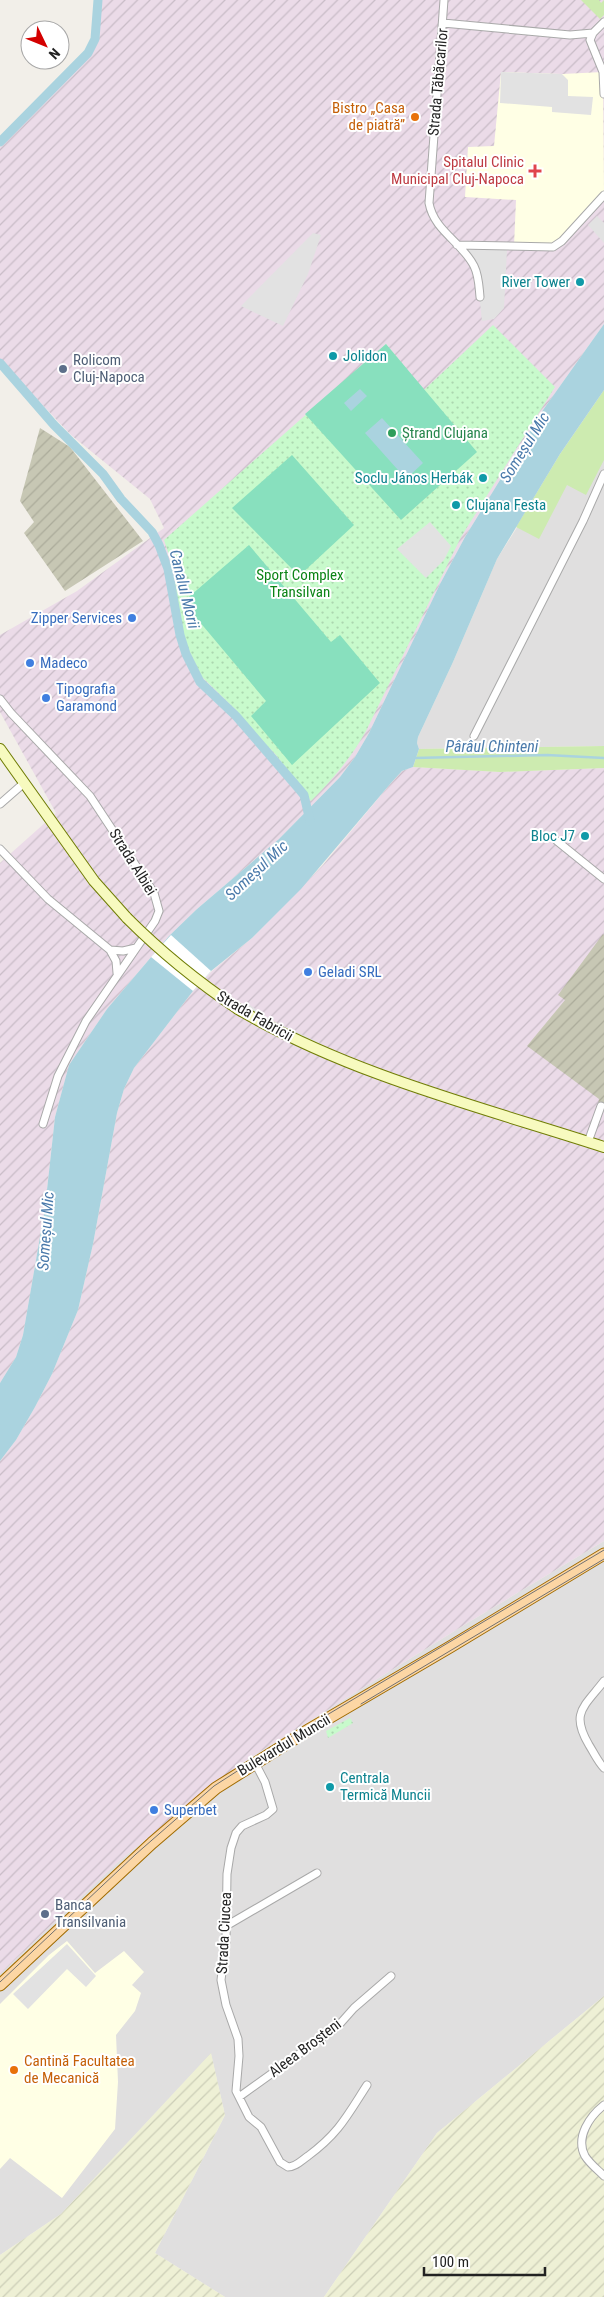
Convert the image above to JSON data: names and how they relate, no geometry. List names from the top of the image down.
{
  "streets": {
    "main road": ["Strada Fabricii", "Bulevardul Muncii"],
    "street": [
      "Strada Tăbăcarilor",
      "Strada Albiei",
      "Strada Ciucea",
      "Aleea Broșteni"
    ]
  },
  "crossings": [
    ["Bulevardul Muncii", "Strada Ciucea"],
    ["Strada Ciucea", "Aleea Broșteni"]
  ],
  "water": ["Someșul Mic", "Canalul Morii", "Pârâul Chinteni"],
  "parks": ["Sport Complex Transilvan"],
  "places": {
    "other": [
      "Bistro „Casa de piatră”",
      "River Tower",
      "Jolidon",
      "Rolicom Cluj-Napoca",
      "Ștrand Clujana",
      "Soclu János Herbák",
      "Clujana Festa",
      "Zipper Services",
      "Madeco",
      "Tipografia Garamond",
      "Bloc J7",
      "Geladi SRL",
      "Centrala Termică Muncii",
      "Superbet",
      "Banca Transilvania",
      "Cantină Facultatea de Mecanică"
    ],
    "health": ["Spitalul Clinic Municipal Cluj-Napoca"]
  },
  "scale_bar": "100 m",
  "north": "bottom right"
}
